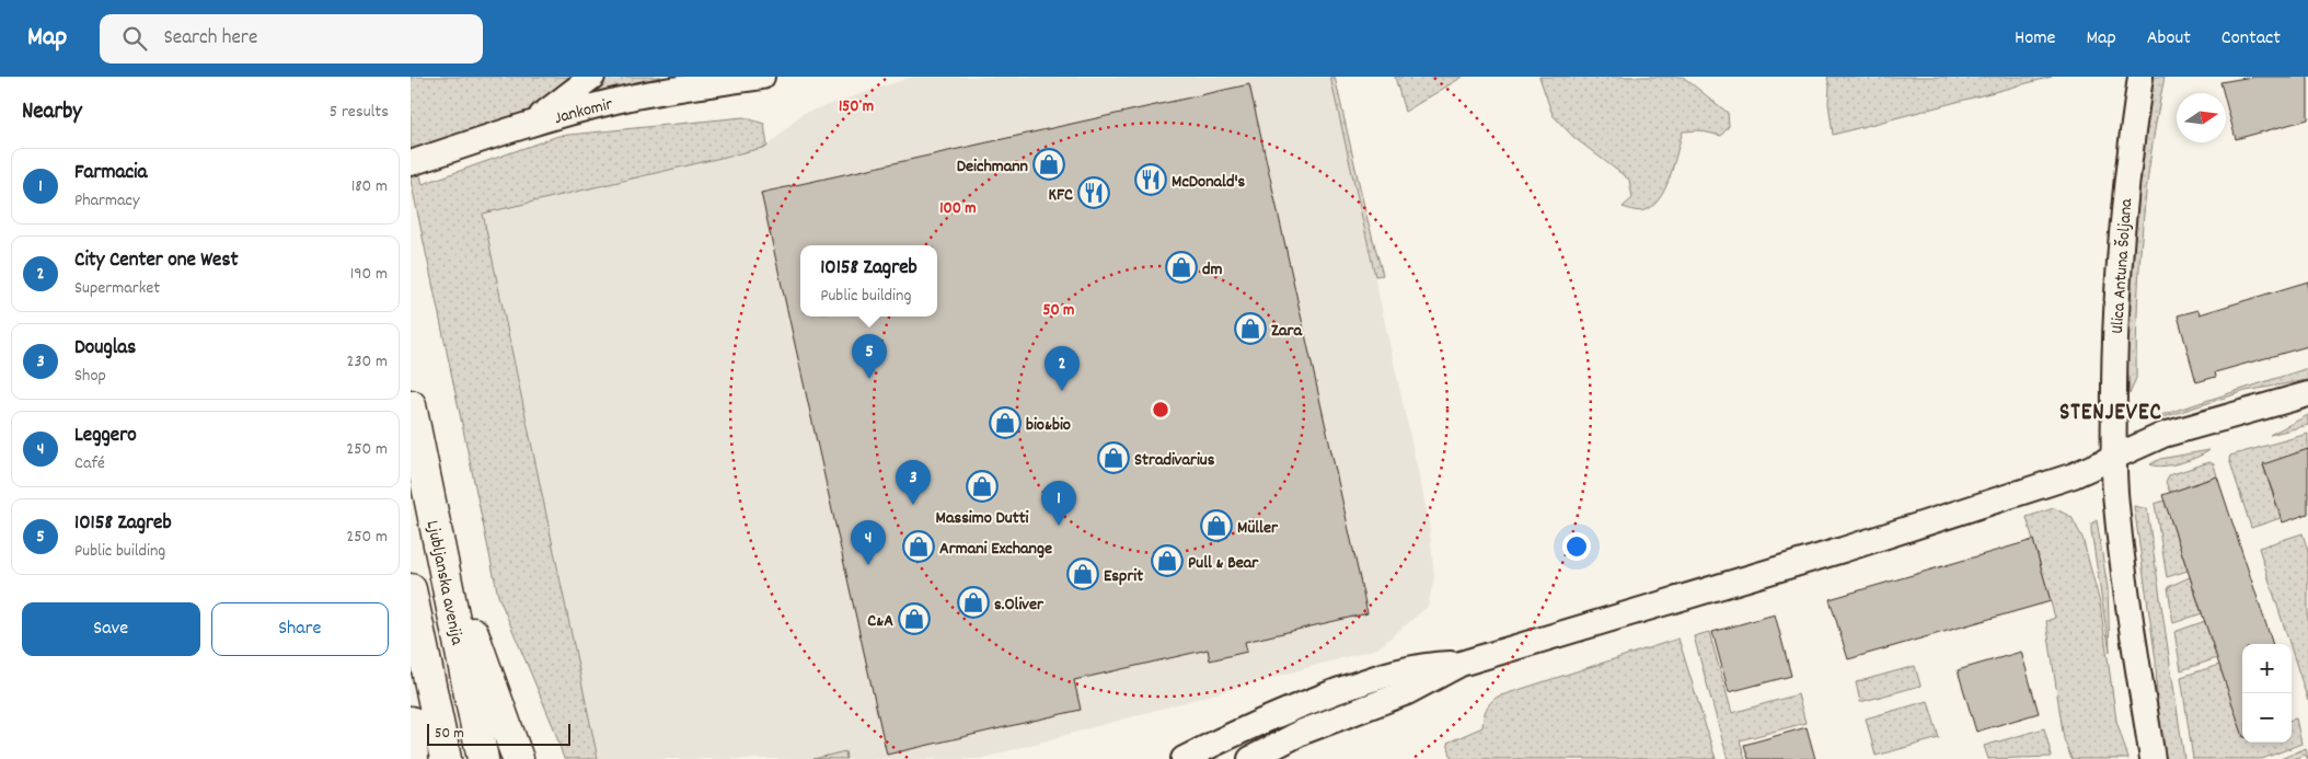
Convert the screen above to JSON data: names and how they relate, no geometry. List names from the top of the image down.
{
  "streets": {
    "main road": ["Ljubljanska avenija"],
    "street": ["Jankomir", "Ulica Antuna Šoljana"]
  },
  "districts": ["STENJEVEC"],
  "places": {
    "shop": [
      "Deichmann",
      "dm",
      "Zara",
      "bio&bio",
      "Stradivarius",
      "Massimo Dutti",
      "Müller",
      "Armani Exchange",
      "Pull & Bear",
      "Esprit",
      "s.Oliver",
      "C&A"
    ],
    "restaurant": ["McDonald's", "KFC"]
  },
  "scale_bar": "50 m",
  "north": "right",
  "page": {
    "header": "Map",
    "search": "Search here",
    "nav": [
      "Home",
      "Map",
      "About",
      "Contact"
    ],
    "heading": ["Nearby", "5 results"],
    "list": [
      {
        "mark": "1",
        "name": "Farmacia",
        "note": "Pharmacy",
        "value": "180 m"
      },
      {
        "mark": "2",
        "name": "City Center one West",
        "note": "Supermarket",
        "value": "190 m"
      },
      {
        "mark": "3",
        "name": "Douglas",
        "note": "Shop",
        "value": "230 m"
      },
      {
        "mark": "4",
        "name": "Leggero",
        "note": "Café",
        "value": "250 m"
      },
      {
        "mark": "5",
        "name": "10158 Zagreb",
        "note": "Public building",
        "value": "250 m"
      }
    ],
    "popup": ["10158 Zagreb", "Public building"],
    "pins": [
      "5",
      "2",
      "3",
      "1",
      "4"
    ],
    "buttons": ["Save", "Share"],
    "map_buttons": ["+", "−"],
    "scale": "50 m"
  },
  "rings": ["150 m", "100 m", "50 m"]
}
